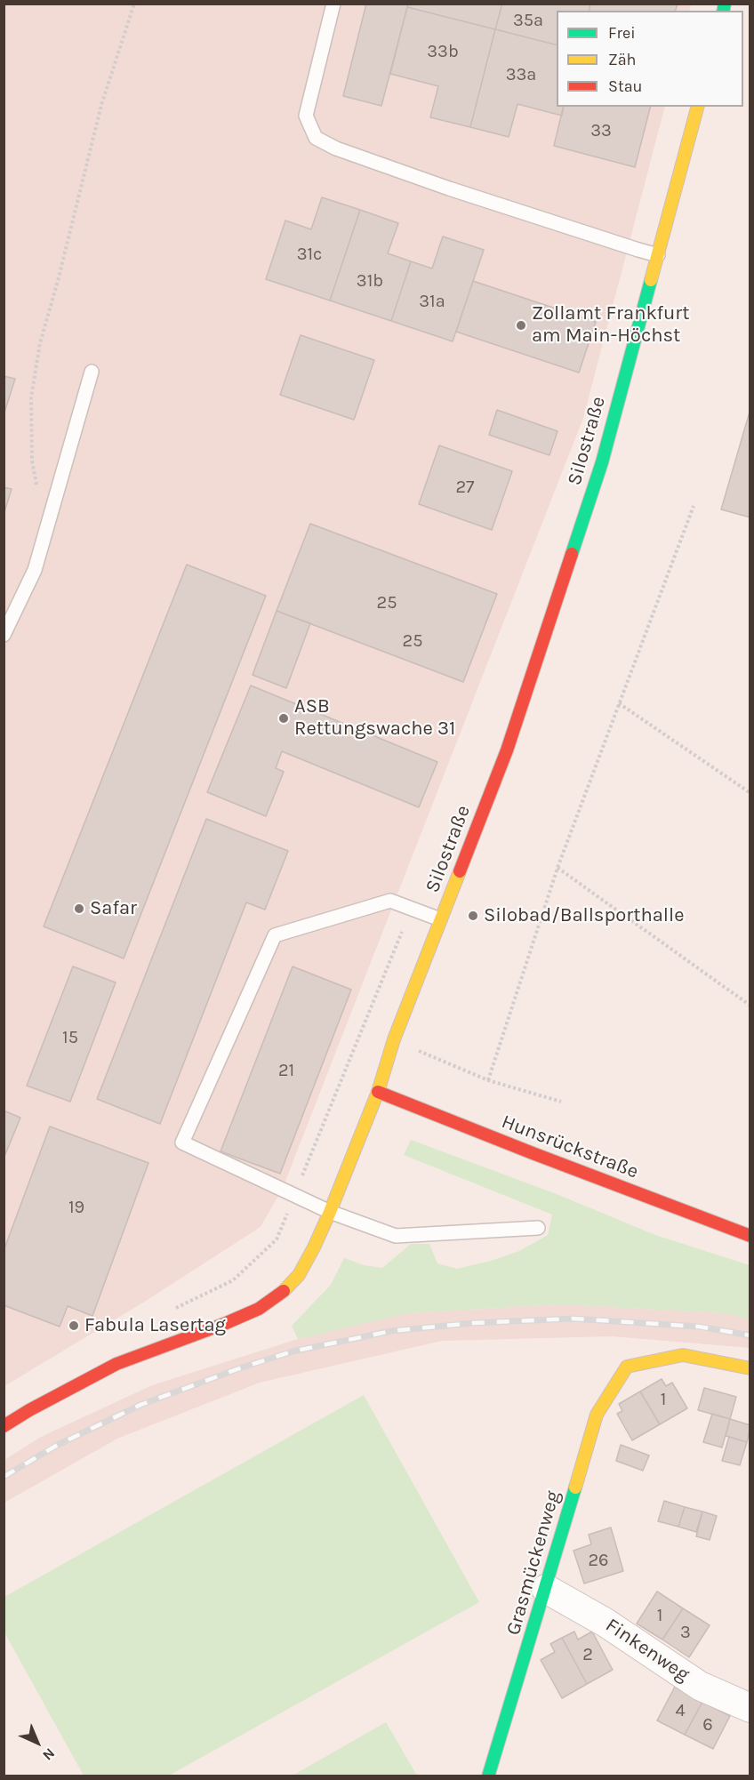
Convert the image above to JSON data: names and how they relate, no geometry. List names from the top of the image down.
{
  "streets": {
    "main road": ["Silostraße", "Hunsrückstraße", "Grasmückenweg"],
    "street": ["Finkenweg"]
  },
  "crossings": [
    ["Silostraße", "Hunsrückstraße"],
    ["Grasmückenweg", "Finkenweg"]
  ],
  "places": [
    "Zollamt Frankfurt am Main-Höchst",
    "ASB Rettungswache 31",
    "Safar",
    "Silobad/Ballsporthalle",
    "Fabula Lasertag"
  ],
  "house_numbers": [
    "35a",
    "33b",
    "33a",
    "33",
    "31c",
    "31b",
    "31a",
    "27",
    "25",
    "25",
    "15",
    "21",
    "19",
    "1",
    "26",
    "1",
    "3",
    "2",
    "4",
    "6"
  ],
  "legend": ["Frei", "Zäh", "Stau"],
  "north": "bottom right"
}
